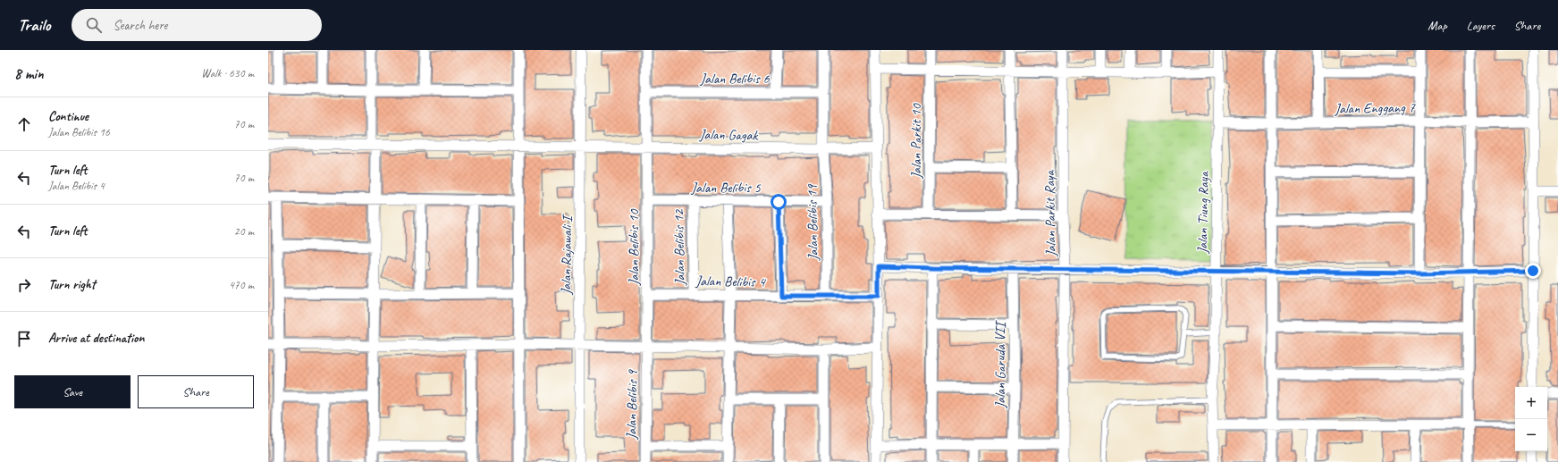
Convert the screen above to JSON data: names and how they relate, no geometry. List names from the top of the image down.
{
  "streets": {
    "street": [
      "Jalan Belibis 6",
      "Jalan Enggang 7",
      "Jalan Gagak",
      "Jalan Parkit 10",
      "Jalan Belibis 5",
      "Jalan Tiung Raya",
      "Jalan Parkit Raya",
      "Jalan Belibis 19",
      "Jalan Belibis 10",
      "Jalan Belibis 12",
      "Jalan Rajawali I",
      "Jalan Belibis 4",
      "Jalan Garuda VII",
      "Jalan Belibis 9"
    ]
  },
  "crossings": [
    ["Jalan Belibis 6", "Jalan Belibis 19"],
    ["Jalan Belibis 6", "Jalan Belibis 10"],
    ["Jalan Enggang 7", "Jalan Tiung Raya"],
    ["Jalan Gagak", "Jalan Belibis 19"],
    ["Jalan Gagak", "Jalan Belibis 10"],
    ["Jalan Gagak", "Jalan Rajawali I"],
    ["Jalan Belibis 5", "Jalan Belibis 19"],
    ["Jalan Belibis 5", "Jalan Belibis 10"],
    ["Jalan Belibis 5", "Jalan Belibis 12"],
    ["Jalan Belibis 19", "Jalan Belibis 4"],
    ["Jalan Belibis 10", "Jalan Belibis 4"],
    ["Jalan Belibis 10", "Jalan Belibis 9"],
    ["Jalan Belibis 12", "Jalan Belibis 4"]
  ],
  "page": {
    "header": "Trailo",
    "search": "Search here",
    "nav": ["Map", "Layers", "Share"],
    "heading": ["8 min", "Walk · 630 m"],
    "list": [
      ["Continue", "Jalan Belibis 16", "70 m"],
      ["Turn left", "Jalan Belibis 4", "70 m"],
      ["Turn left", "20 m"],
      ["Turn right", "470 m"],
      "Arrive at destination"
    ],
    "buttons": ["Save", "Share"],
    "map_buttons": ["+", "−"]
  }
}
